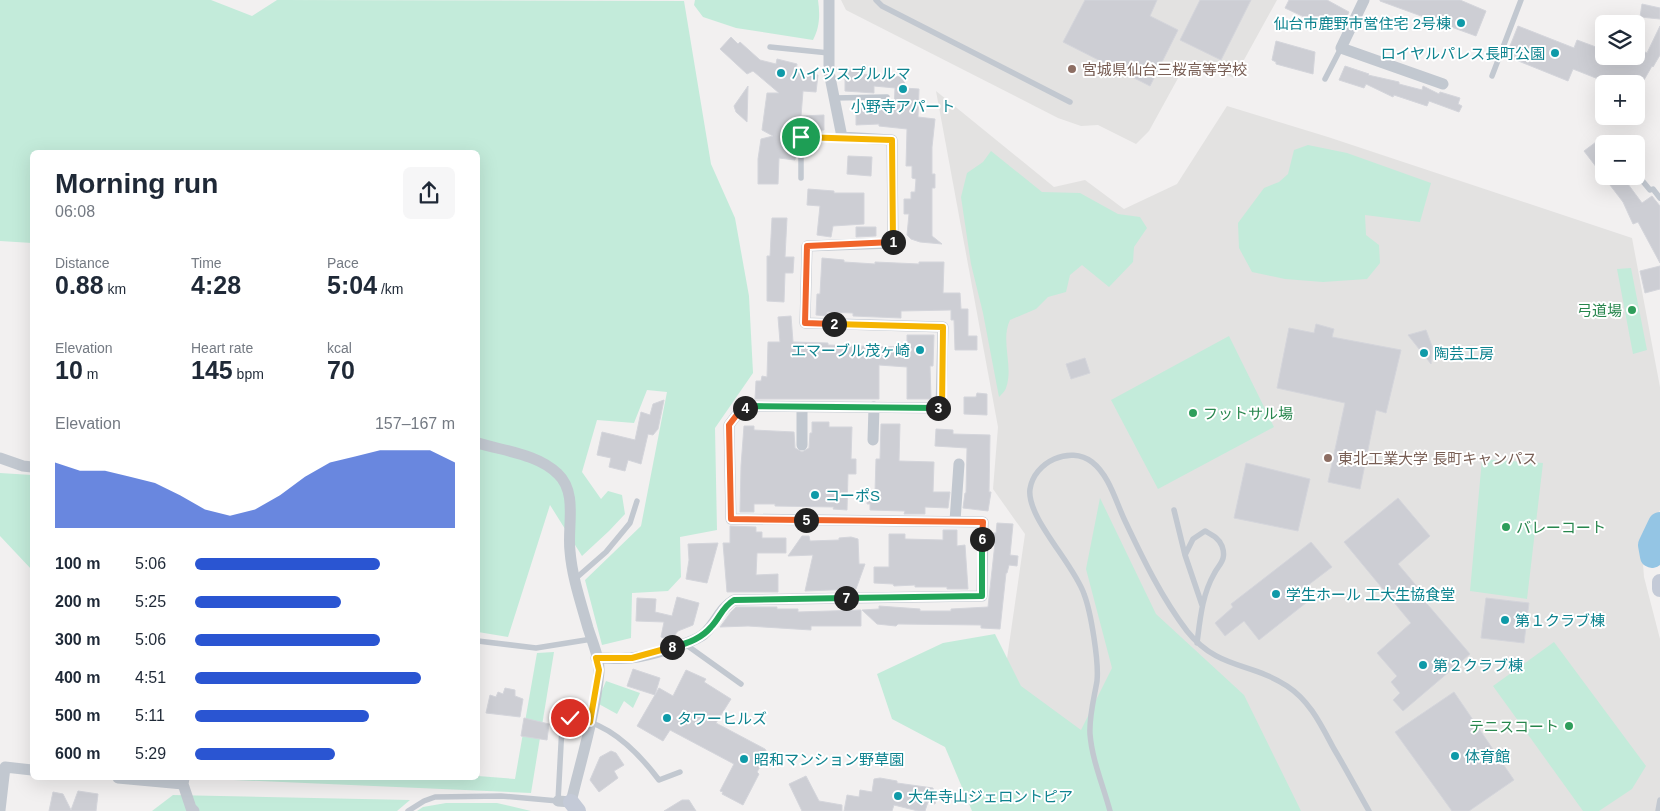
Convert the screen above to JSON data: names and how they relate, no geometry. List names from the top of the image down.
{
  "places": [
    "仙台市鹿野市営住宅 2号棟",
    "ロイヤルパレス長町公園",
    "宮城県仙台三桜高等学校",
    "ハイツスプルルマ",
    "小野寺アパート",
    "弓道場",
    "エマーブル茂ヶ崎",
    "陶芸工房",
    "フットサル場",
    "東北工業大学 長町キャンパス",
    "コーポS",
    "バレーコート",
    "学生ホール 工大生協食堂",
    "第１クラブ棟",
    "第２クラブ棟",
    "タワーヒルズ",
    "テニスコート",
    "体育館",
    "昭和マンション野草園",
    "大年寺山ジェロントピア"
  ],
  "page": {
    "map_buttons": ["+", "−"],
    "heading": ["Morning run", "06:08"],
    "pins": [
      "1",
      "2",
      "3",
      "4",
      "5",
      "6",
      "7",
      "8"
    ],
    "stats": [
      ["Distance", "0.88 km"],
      ["Time", "4:28"],
      ["Pace", "5:04 /km"],
      ["Elevation", "10 m"],
      ["Heart rate", "145 bpm"],
      ["kcal", "70"]
    ],
    "chart": ["Elevation", "157–167 m"],
    "list": [
      {
        "name": "100 m",
        "note": "5:06"
      },
      {
        "name": "200 m",
        "note": "5:25"
      },
      {
        "name": "300 m",
        "note": "5:06"
      },
      {
        "name": "400 m",
        "note": "4:51"
      },
      {
        "name": "500 m",
        "note": "5:11"
      },
      {
        "name": "600 m",
        "note": "5:29"
      }
    ]
  }
}
